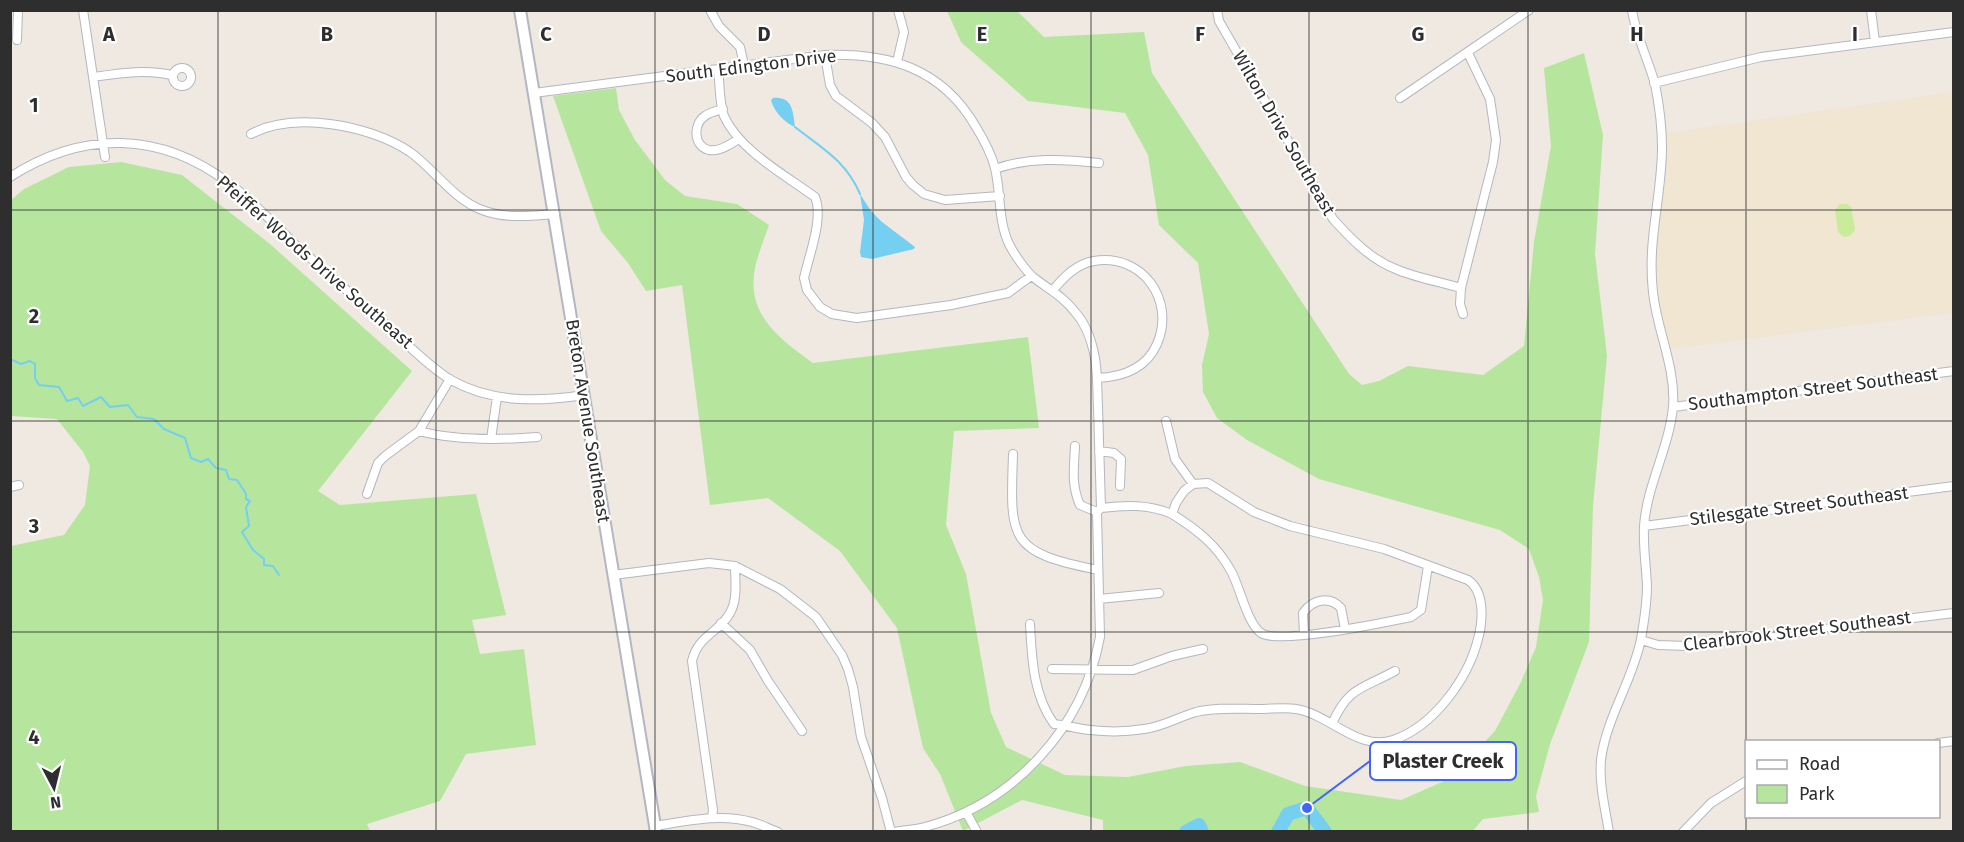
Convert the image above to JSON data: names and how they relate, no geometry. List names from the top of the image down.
{
  "streets": {
    "main road": ["Breton Avenue Southeast"],
    "street": [
      "South Edington Drive",
      "Wilton Drive Southeast",
      "Pfeiffer Woods Drive Southeast",
      "Southampton Street Southeast",
      "Stilesgate Street Southeast",
      "Clearbrook Street Southeast"
    ]
  },
  "crossings": [
    ["South Edington Drive", "Breton Avenue Southeast"],
    ["Pfeiffer Woods Drive Southeast", "Breton Avenue Southeast"]
  ],
  "places": ["Plaster Creek"],
  "legend": ["Road", "Park"],
  "north": "bottom",
  "grid": {
    "columns": [
      "A",
      "B",
      "C",
      "D",
      "E",
      "F",
      "G",
      "H",
      "I"
    ],
    "rows": [
      "1",
      "2",
      "3",
      "4"
    ]
  }
}
